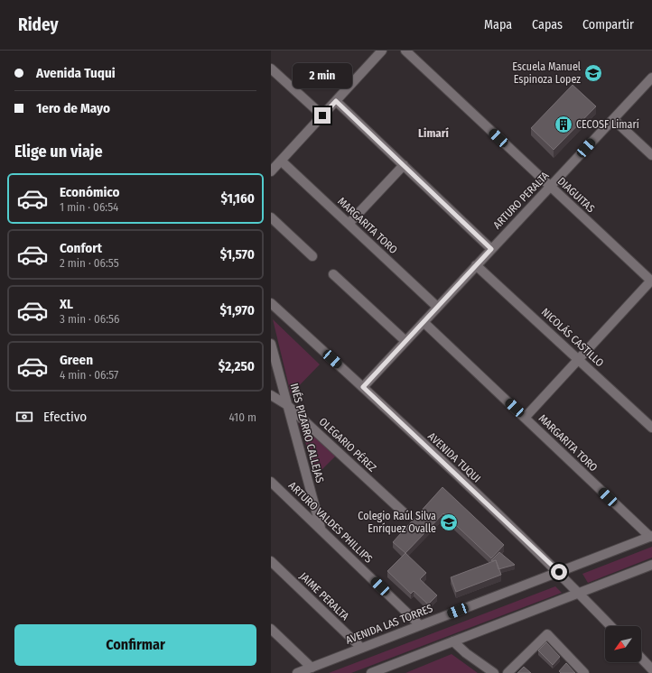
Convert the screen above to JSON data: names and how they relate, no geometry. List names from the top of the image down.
{
  "streets": {
    "street": [
      "DIAGUITAS",
      "ARTURO PERALTA",
      "MARGARITA TORO",
      "NICOLÁS CASTILLO",
      "INÉS PIZARRO CALLEJAS",
      "OLEGARIO PÉREZ",
      "AVENIDA TUQUI",
      "ARTURO VALDES PHILLIPS",
      "JAIME PERALTA",
      "AVENIDA LAS TORRES"
    ]
  },
  "crossings": [
    ["DIAGUITAS", "ARTURO PERALTA"],
    ["ARTURO PERALTA", "MARGARITA TORO"],
    ["ARTURO PERALTA", "NICOLÁS CASTILLO"],
    ["ARTURO PERALTA", "AVENIDA TUQUI"],
    ["MARGARITA TORO", "AVENIDA LAS TORRES"],
    ["INÉS PIZARRO CALLEJAS", "OLEGARIO PÉREZ"],
    ["INÉS PIZARRO CALLEJAS", "ARTURO VALDES PHILLIPS"],
    ["AVENIDA TUQUI", "AVENIDA LAS TORRES"],
    ["ARTURO VALDES PHILLIPS", "AVENIDA LAS TORRES"],
    ["JAIME PERALTA", "AVENIDA LAS TORRES"]
  ],
  "districts": ["Limarí"],
  "places": {
    "school or university": ["Escuela Manuel Espinoza Lopez", "Colegio Raúl Silva Enríquez Ovalle"],
    "building": ["CECOSF Limarí"]
  },
  "north": "bottom left",
  "page": {
    "header": "Ridey",
    "nav": ["Mapa", "Capas", "Compartir"],
    "banner": ["Avenida Tuqui", "1ero de Mayo"],
    "bubble": "2 min",
    "heading": "Elige un viaje",
    "list": [
      {
        "name": "Económico",
        "note": "1 min · 06:54",
        "value": "$1,160"
      },
      {
        "name": "Confort",
        "note": "2 min · 06:55",
        "value": "$1,570"
      },
      {
        "name": "XL",
        "note": "3 min · 06:56",
        "value": "$1,970"
      },
      {
        "name": "Green",
        "note": "4 min · 06:57",
        "value": "$2,250"
      }
    ],
    "pay": ["Efectivo", "410 m"],
    "buttons": "Confirmar"
  }
}
